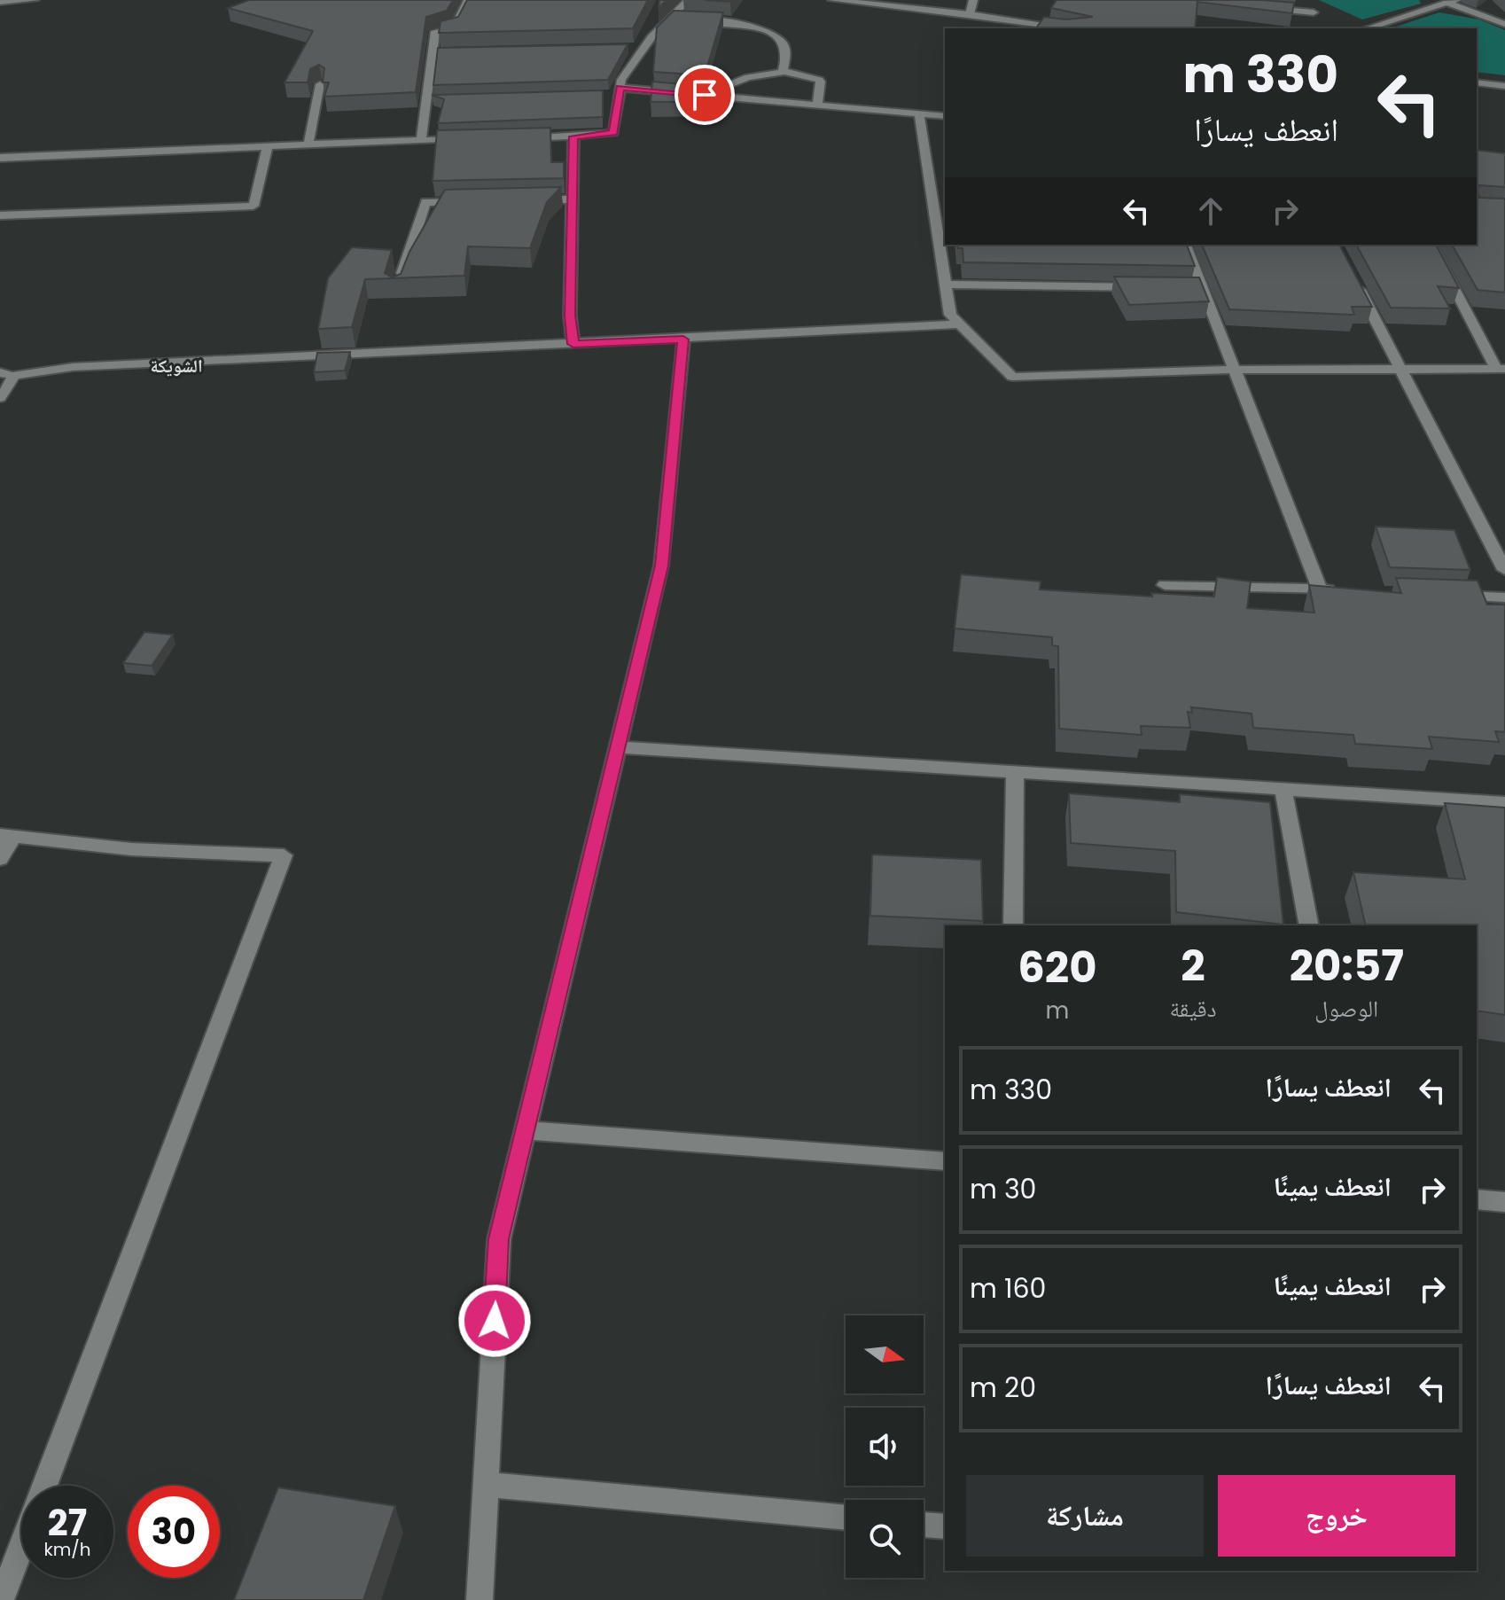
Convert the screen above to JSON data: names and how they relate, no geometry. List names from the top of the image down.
{
  "districts": ["الشويكة"],
  "north": "right",
  "page": {
    "turn": ["330 m", "انعطف يسارًا"],
    "eta": [
      "20:57",
      "الوصول",
      "2",
      "دقيقة",
      "620",
      "m"
    ],
    "list": [
      {
        "name": "انعطف يسارًا",
        "value": "330 m"
      },
      {
        "name": "انعطف يمينًا",
        "value": "30 m"
      },
      {
        "name": "انعطف يمينًا",
        "value": "160 m"
      },
      {
        "name": "انعطف يسارًا",
        "value": "20 m"
      }
    ],
    "buttons": ["خروج", "مشاركة"],
    "speed": "27 km/h",
    "limit": "30"
  }
}
